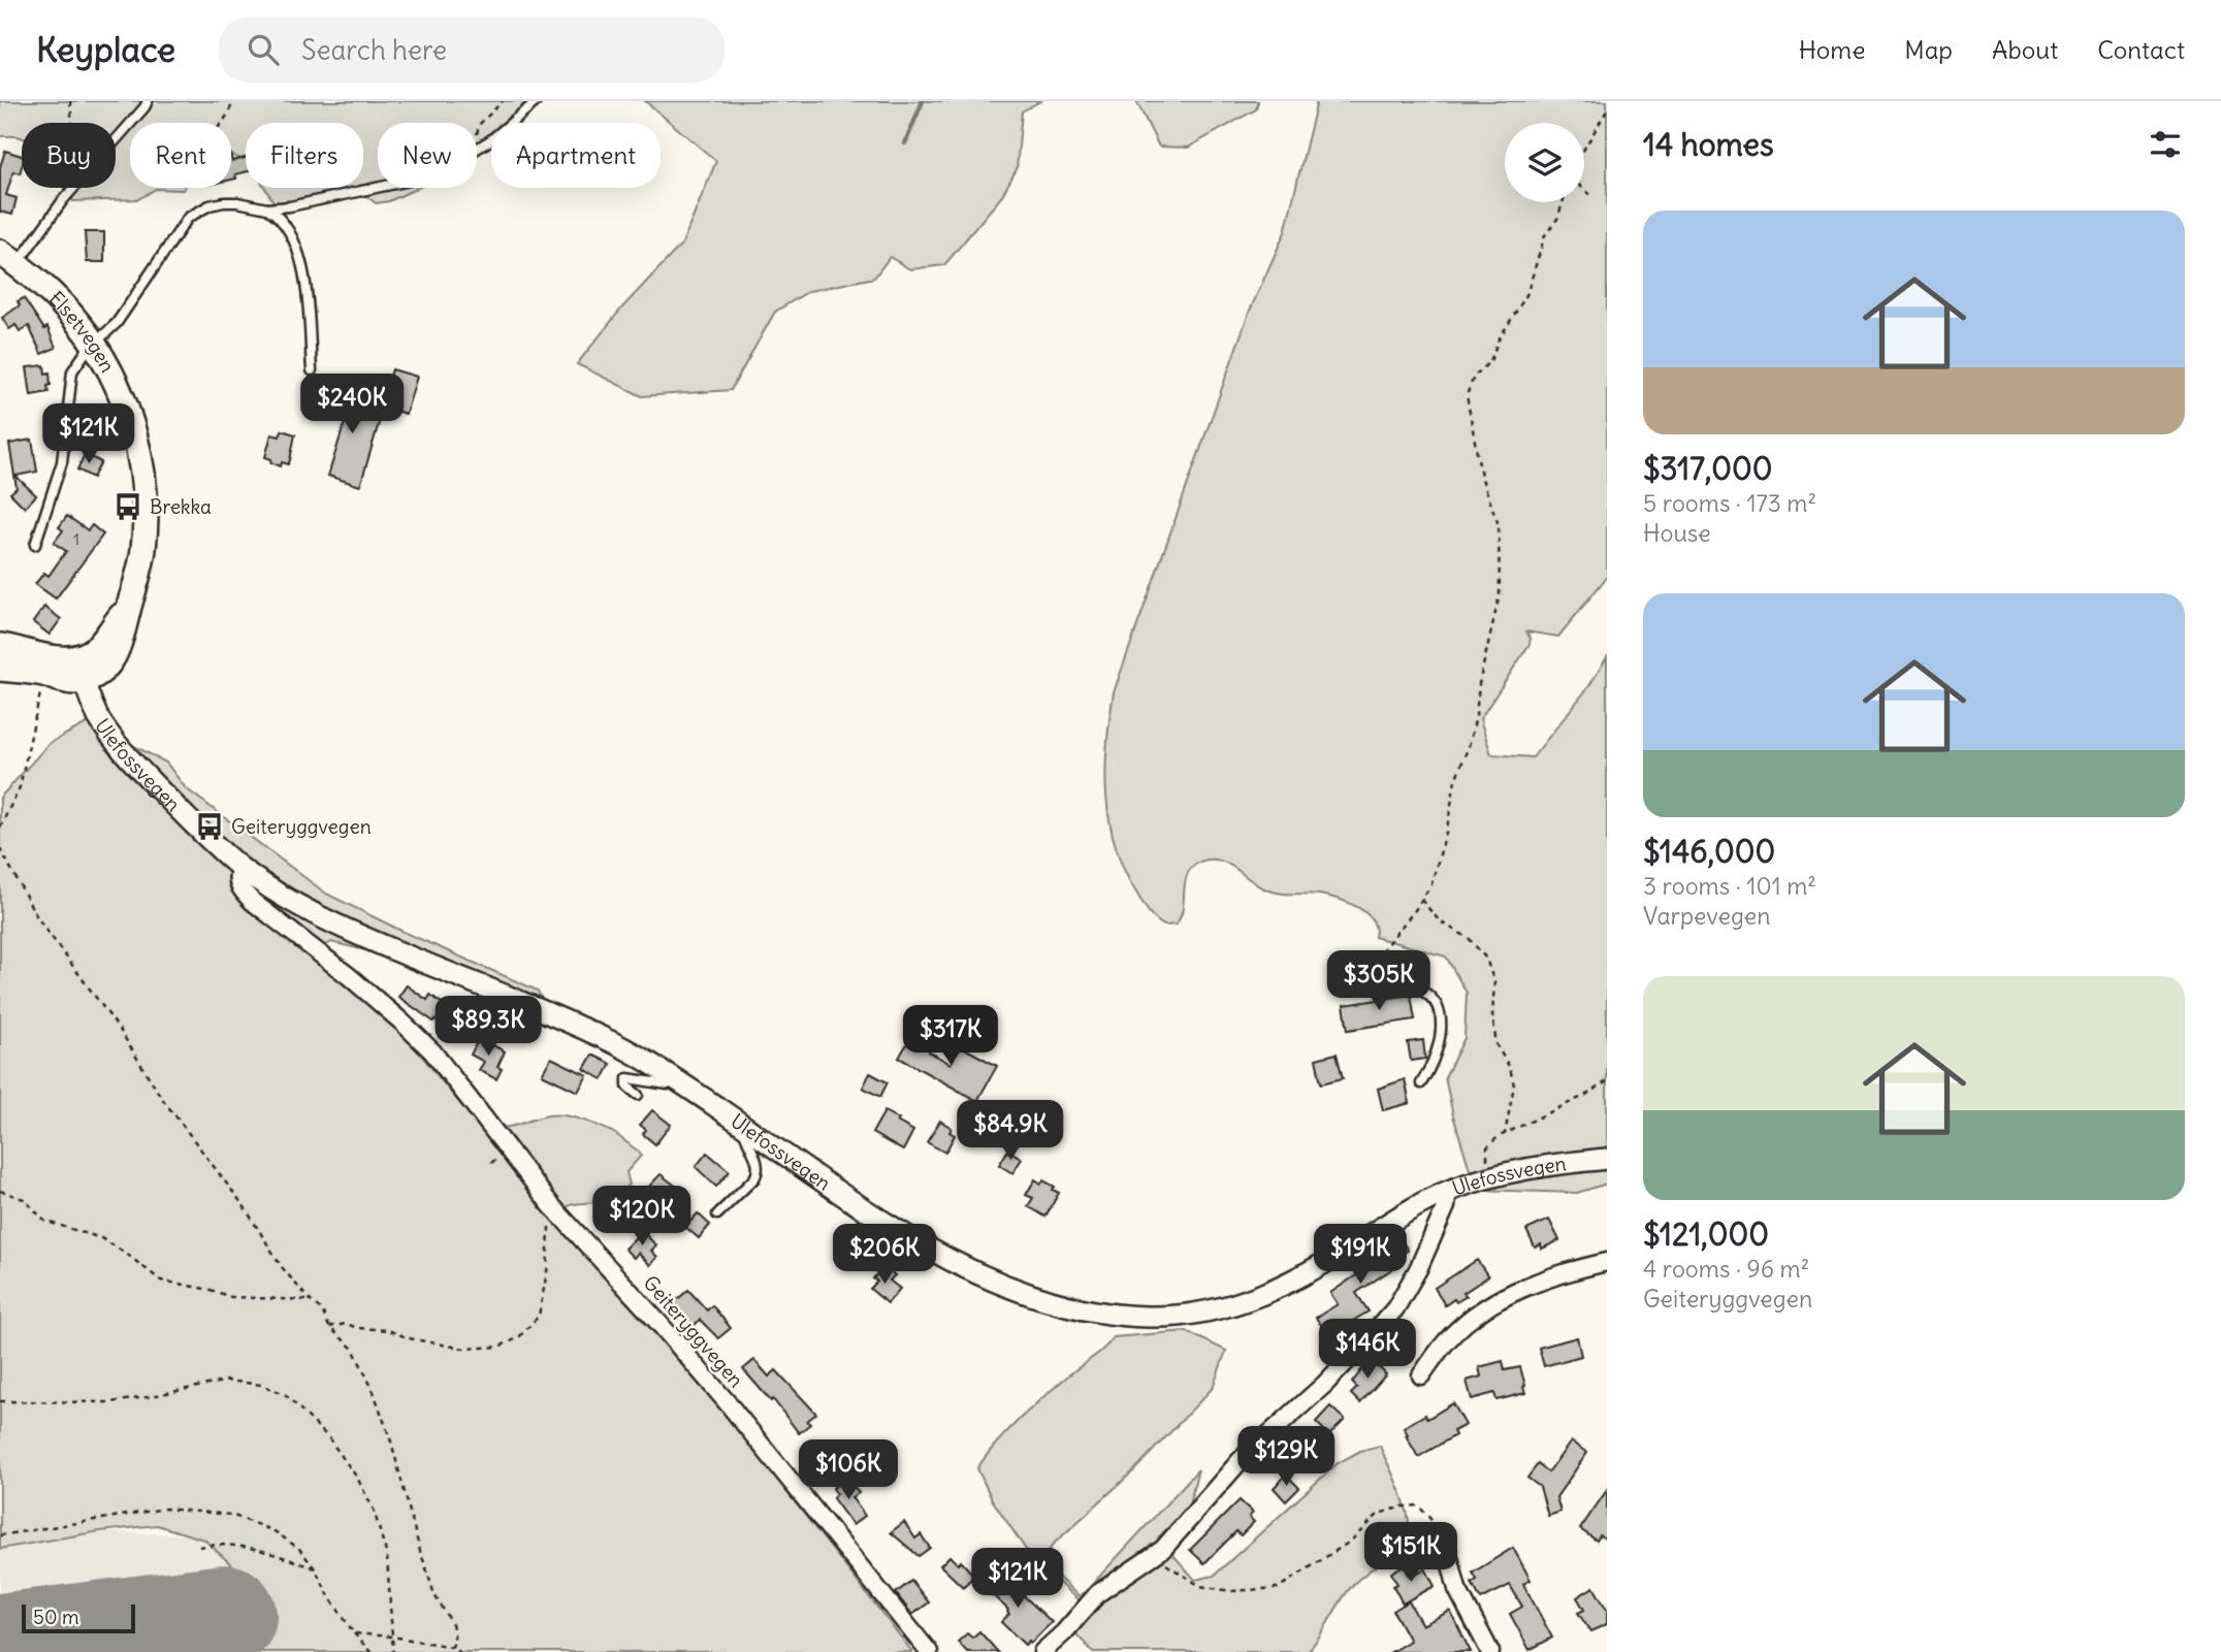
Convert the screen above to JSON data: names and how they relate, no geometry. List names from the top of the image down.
{
  "streets": {
    "main road": ["Elsetvegen"],
    "street": ["Ulefossvegen", "Geiteryggvegen"]
  },
  "crossings": [
    ["Elsetvegen", "Ulefossvegen"],
    ["Ulefossvegen", "Geiteryggvegen"]
  ],
  "places": {
    "bus stop": ["Brekka", "Geiteryggvegen"]
  },
  "house_numbers": ["1"],
  "scale_bar": "50 m",
  "page": {
    "header": "Keyplace",
    "search": "Search here",
    "nav": [
      "Home",
      "Map",
      "About",
      "Contact"
    ],
    "heading": "14 homes",
    "chip": [
      "Buy",
      "Rent",
      "Filters",
      "New",
      "Apartment"
    ],
    "list": [
      {
        "name": "$317,000",
        "note": "5 rooms · 173 m² · House"
      },
      {
        "name": "$146,000",
        "note": "3 rooms · 101 m² · Varpevegen"
      },
      {
        "name": "$121,000",
        "note": "4 rooms · 96 m² · Geiteryggvegen"
      }
    ],
    "price": [
      "$240K",
      "$121K",
      "$305K",
      "$89.3K",
      "$317K",
      "$84.9K",
      "$120K",
      "$206K",
      "$191K",
      "$146K",
      "$129K",
      "$106K",
      "$151K",
      "$121K"
    ],
    "scale": "50 m"
  }
}
